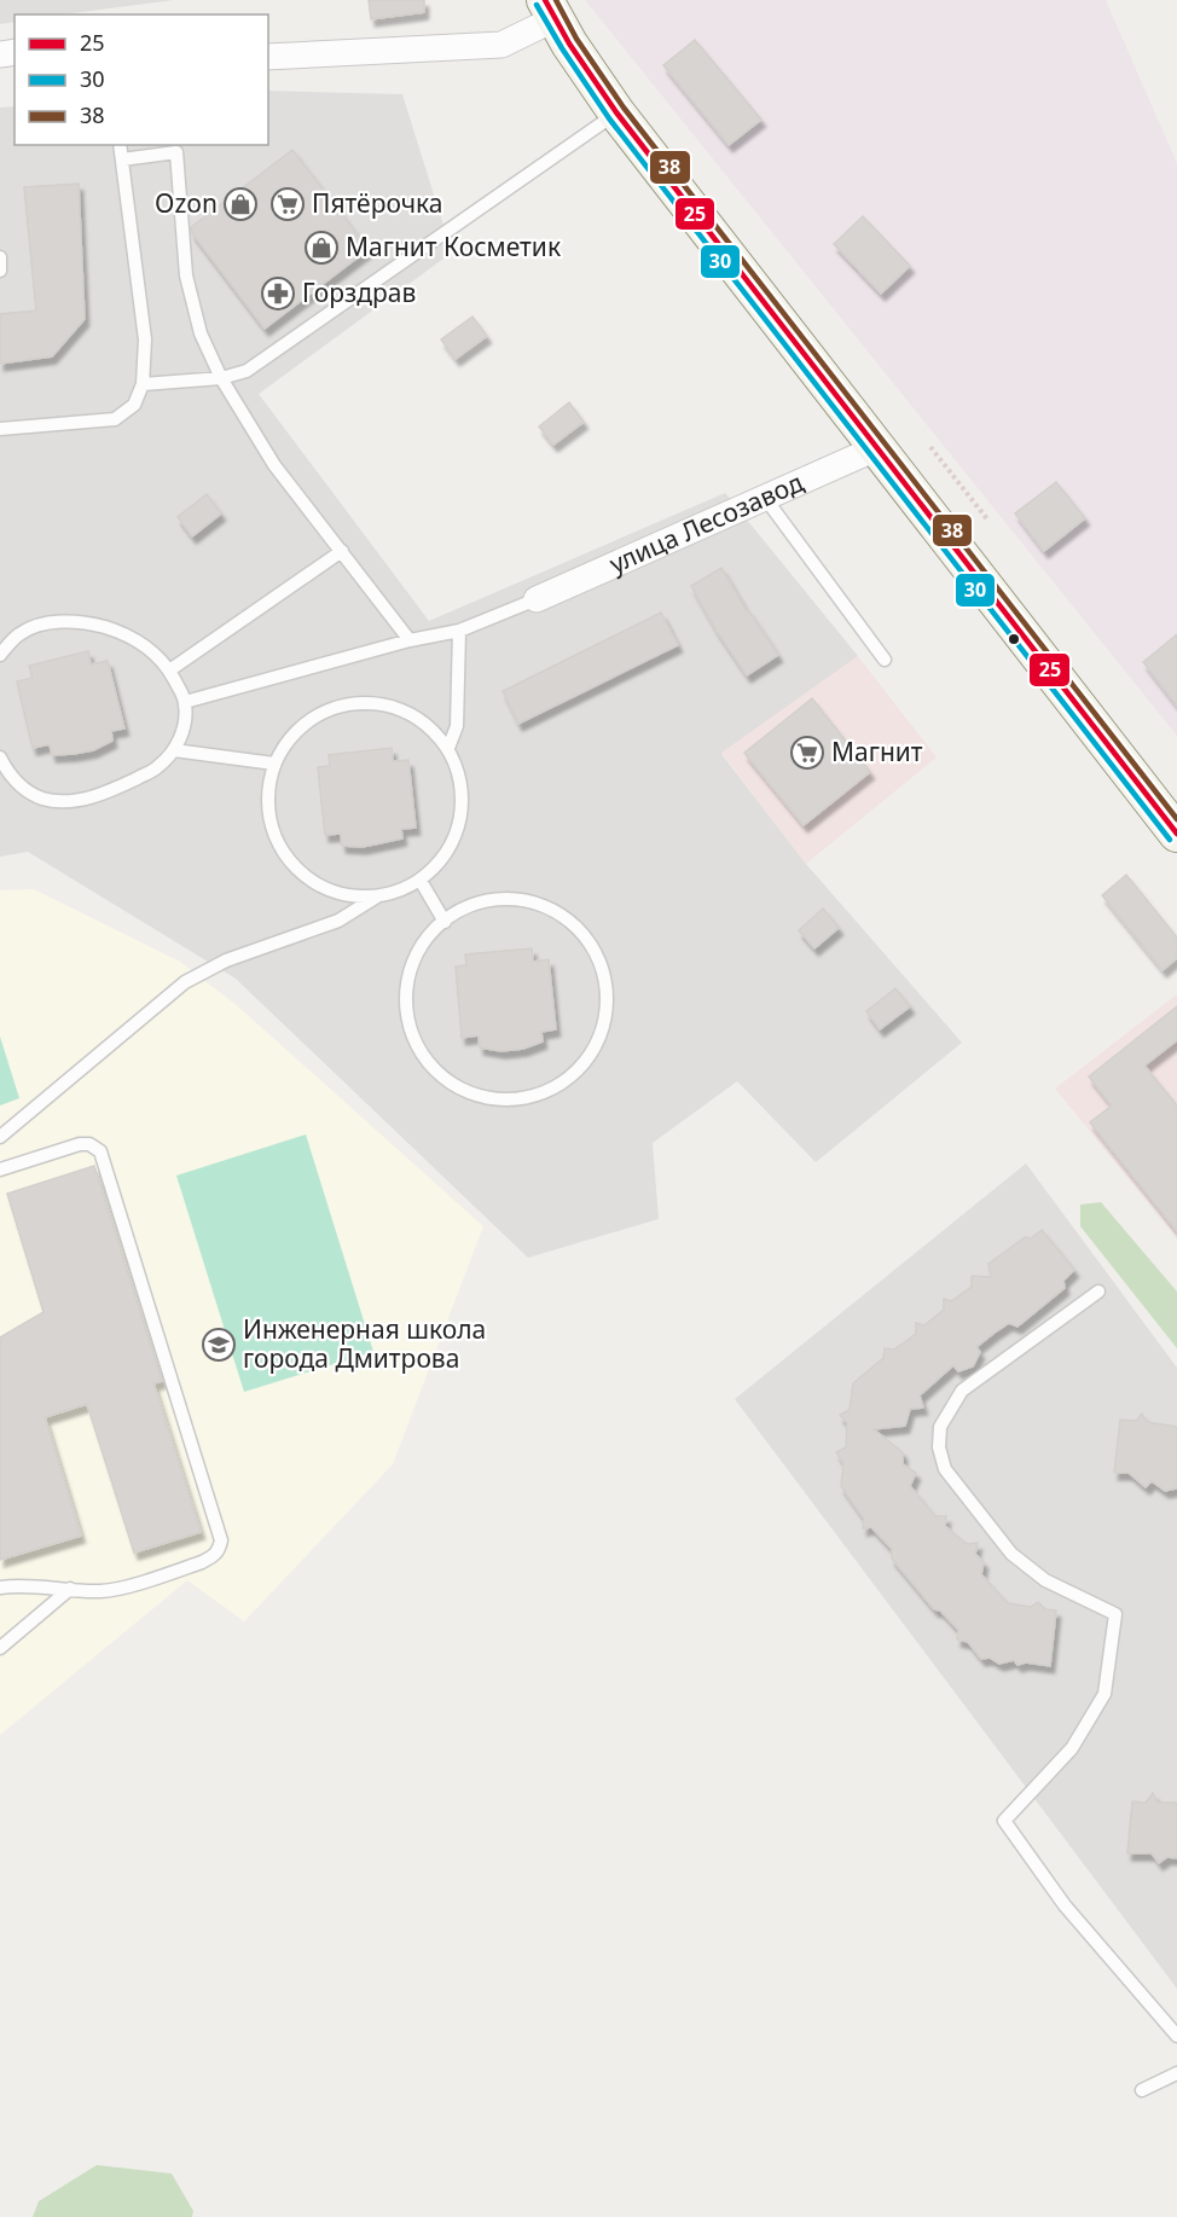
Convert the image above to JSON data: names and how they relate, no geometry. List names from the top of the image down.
{
  "streets": {
    "street": ["улица Лесозавод"]
  },
  "places": {
    "shop": ["Ozon", "Магнит Косметик"],
    "supermarket": ["Пятёрочка", "Магнит"],
    "pharmacy": ["Горздрав"],
    "school or university": ["Инженерная школа города Дмитрова"]
  },
  "lines": ["transit line 25", "transit line 38", "transit line 30"],
  "legend": ["25", "30", "38"]
}
